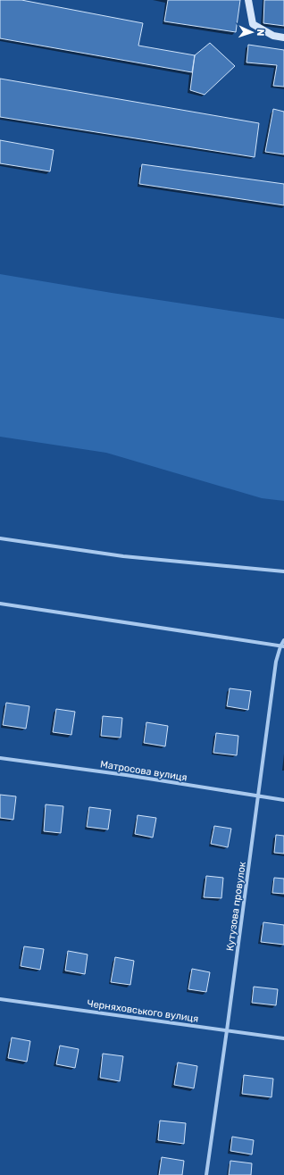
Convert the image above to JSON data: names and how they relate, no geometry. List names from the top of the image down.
{
  "streets": {
    "street": ["Матросова вулиця", "Кутузова провулок", "Черняховського вулиця"]
  },
  "crossings": [
    ["Матросова вулиця", "Кутузова провулок"],
    ["Кутузова провулок", "Черняховського вулиця"]
  ],
  "north": "right"
}
